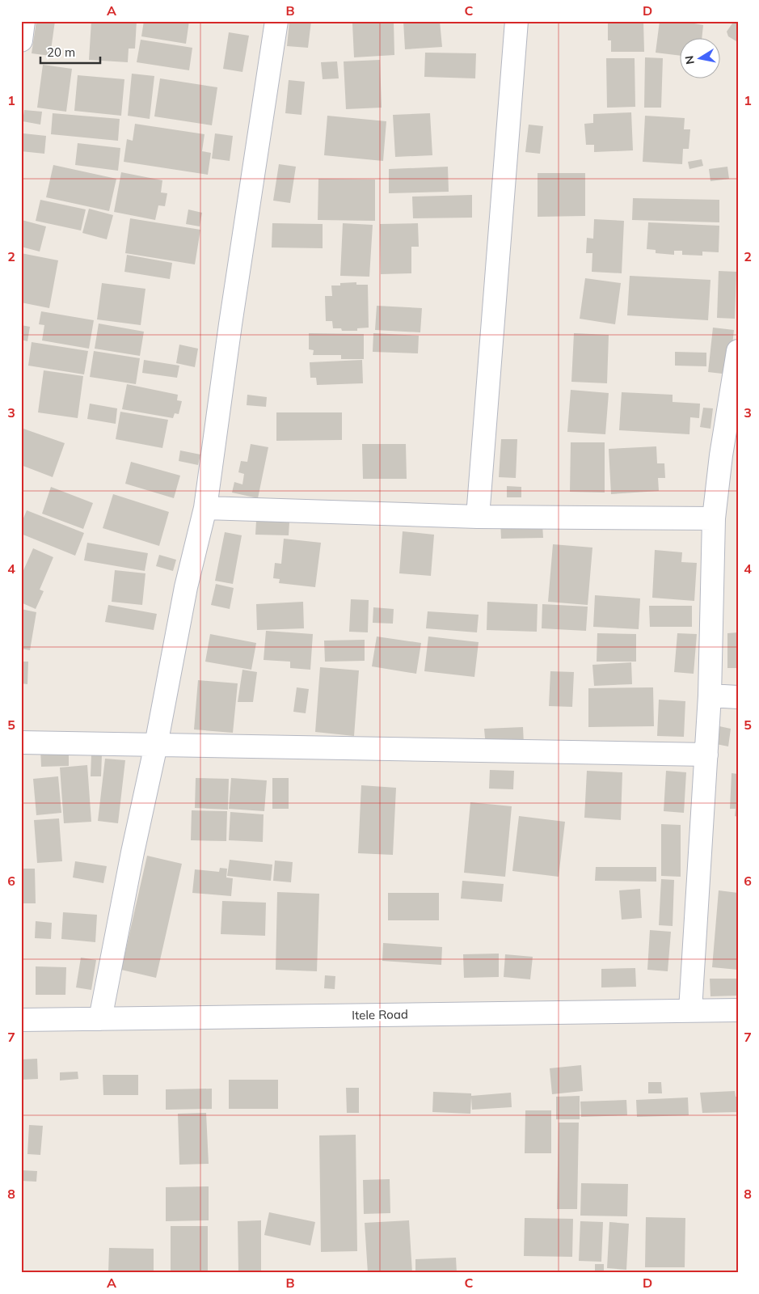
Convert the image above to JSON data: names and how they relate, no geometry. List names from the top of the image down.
{
  "streets": {
    "street": ["Itele Road"]
  },
  "scale_bar": "20 m",
  "north": "left",
  "grid": {
    "columns": [
      "A",
      "B",
      "C",
      "D"
    ],
    "rows": [
      "1",
      "2",
      "3",
      "4",
      "5",
      "6",
      "7",
      "8"
    ]
  }
}
